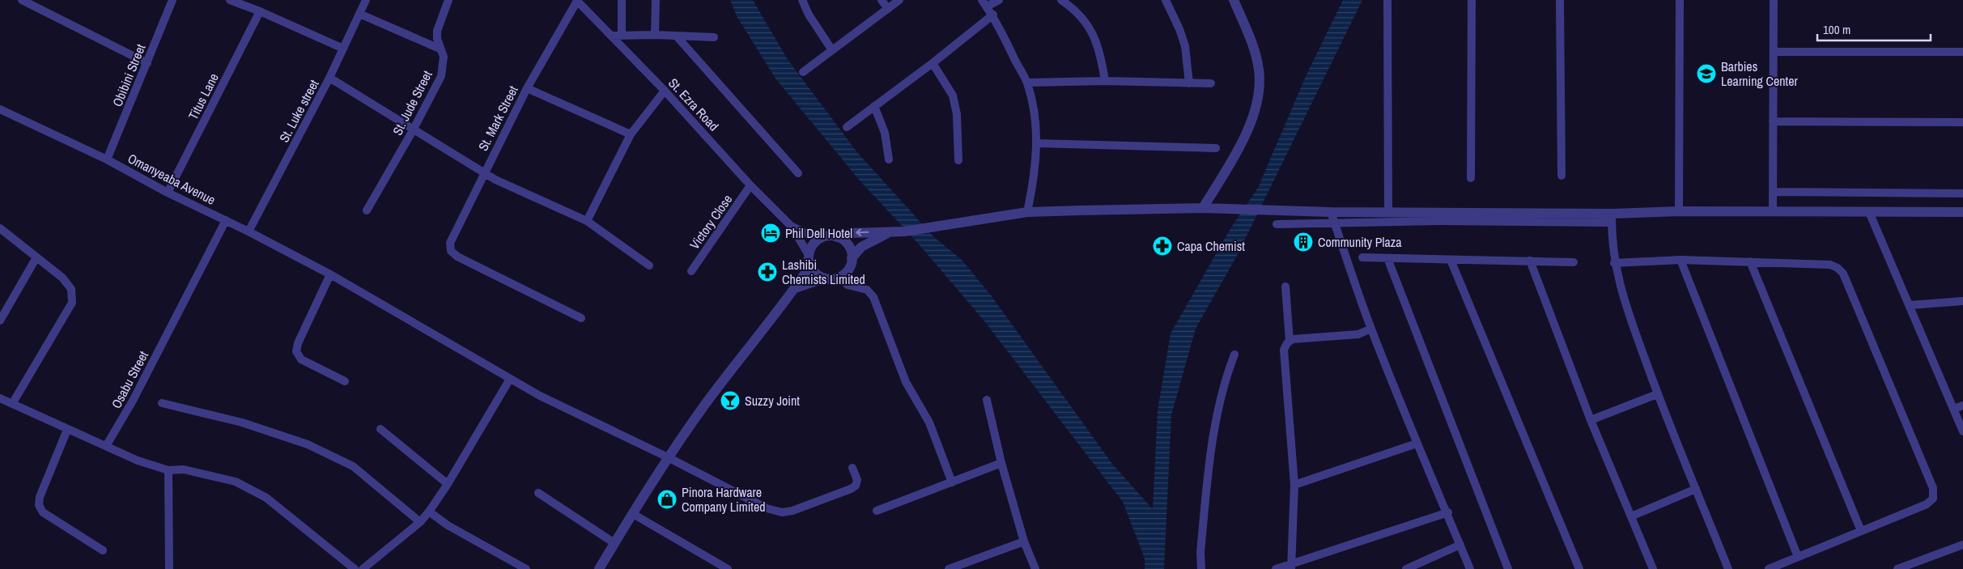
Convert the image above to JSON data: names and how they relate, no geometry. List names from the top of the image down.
{
  "streets": {
    "street": [
      "Obibini Street",
      "Titus Lane",
      "St. Jude Street",
      "St. Ezra Road",
      "St. Luke street",
      "St. Mark Street",
      "Omanyeaba Avenue",
      "Victory Close",
      "Osabu Street"
    ]
  },
  "crossings": [
    ["Obibini Street", "Omanyeaba Avenue"],
    ["Titus Lane", "Omanyeaba Avenue"],
    ["St. Ezra Road", "St. Mark Street"],
    ["St. Ezra Road", "Victory Close"],
    ["St. Luke street", "Omanyeaba Avenue"],
    ["Omanyeaba Avenue", "Osabu Street"]
  ],
  "places": {
    "school or university": ["Barbies Learning Center"],
    "hotel": ["Phil Dell Hotel"],
    "building": ["Community Plaza"],
    "pharmacy": ["Capa Chemist", "Lashibi Chemists Limited"],
    "bar": ["Suzzy Joint"],
    "shop": ["Pinora Hardware Company Limited"]
  },
  "scale_bar": "100 m"
}
